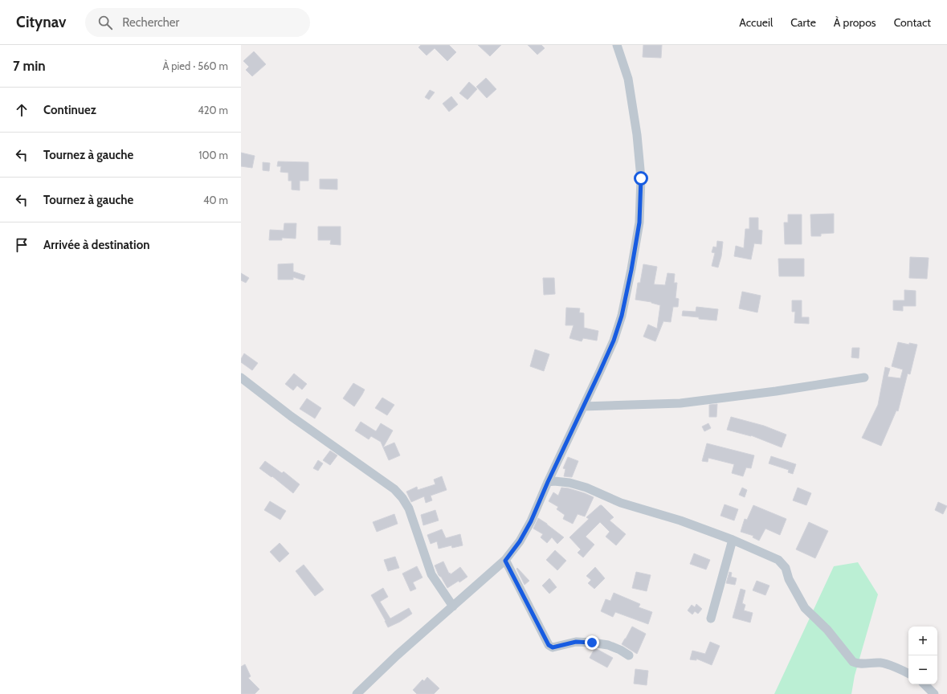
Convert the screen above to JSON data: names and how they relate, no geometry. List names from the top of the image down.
{
  "page": {
    "header": "Citynav",
    "search": "Rechercher",
    "nav": [
      "Accueil",
      "Carte",
      "À propos",
      "Contact"
    ],
    "heading": ["7 min", "À pied · 560 m"],
    "list": [
      ["Continuez", "420 m"],
      ["Tournez à gauche", "100 m"],
      ["Tournez à gauche", "40 m"],
      "Arrivée à destination"
    ],
    "map_buttons": ["+", "−"]
  }
}
